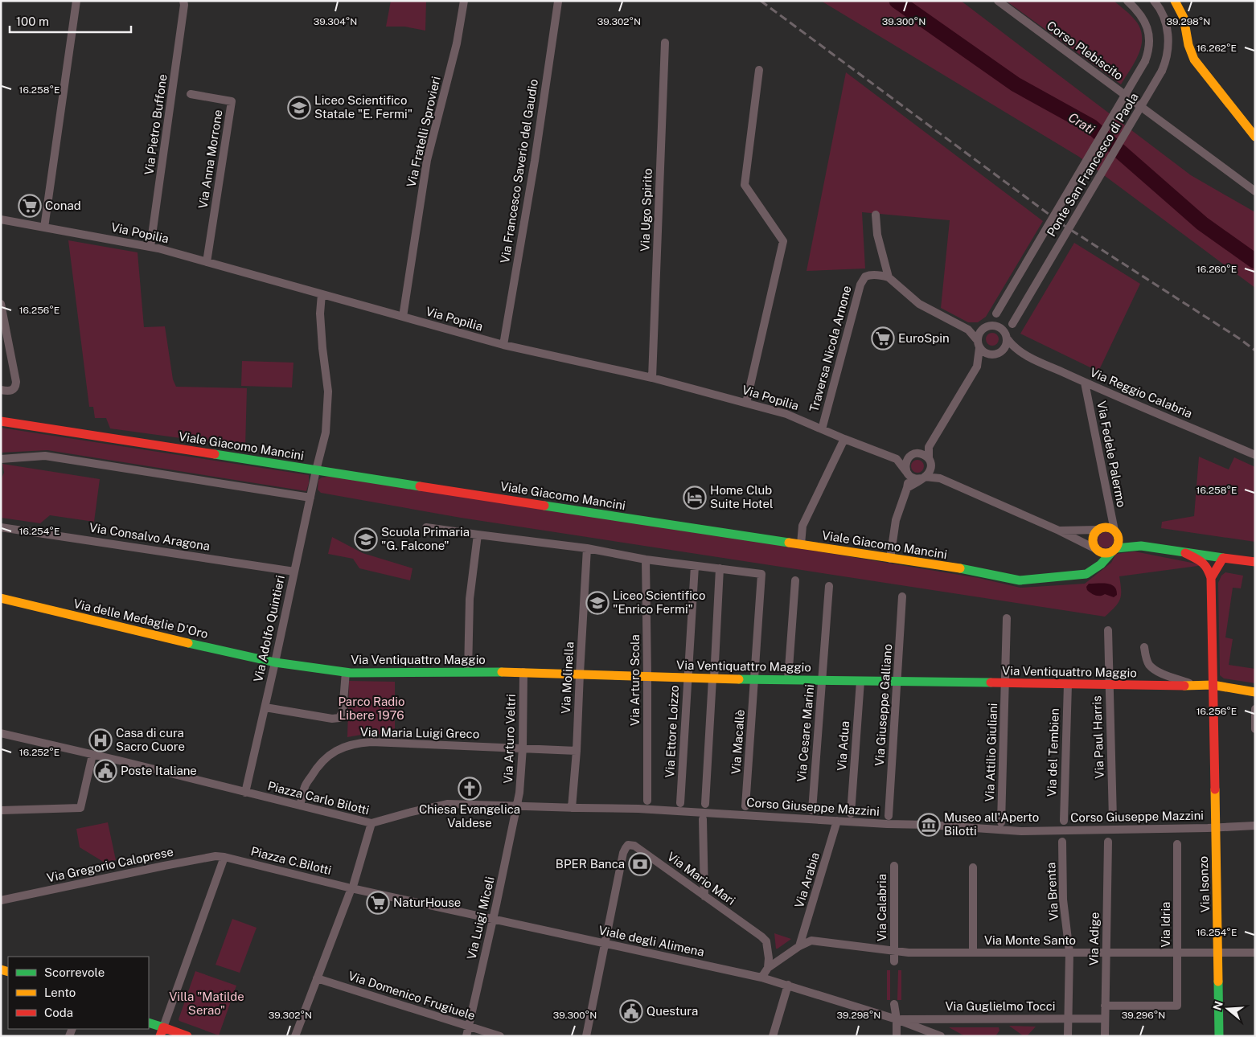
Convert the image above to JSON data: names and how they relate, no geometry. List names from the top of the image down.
{
  "streets": {
    "street": [
      "Corso Plebiscito",
      "Via Pietro Buffone",
      "Via Fratelli Sprovieri",
      "Via Anna Morrone",
      "Ponte San Francesco di Paola",
      "Via Francesco Saverio del Gaudio",
      "Via Ugo Spirito",
      "Via Popilia",
      "Traversa Nicola Arnone",
      "Via Reggio Calabria",
      "Viale Giacomo Mancini",
      "Via Fedele Palermo",
      "Via Consalvo Aragona",
      "Via delle Medaglie D'Oro",
      "Via Adolfo Quintieri",
      "Via Ventiquattro Maggio",
      "Via Molinella",
      "Via Arturo Scola",
      "Via Giuseppe Galliano",
      "Via Ettore Loizzo",
      "Via Maria Luigi Greco",
      "Via Cesare Marini",
      "Via Paul Harris",
      "Via Arturo Veltri",
      "Via Macallè",
      "Via Adua",
      "Via Attilio Giuliani",
      "Via del Tembien",
      "Piazza Carlo Bilotti",
      "Corso Giuseppe Mazzini",
      "Piazza C.Bilotti",
      "Via Gregorio Caloprese",
      "Via Mario Mari",
      "Via Arabia",
      "Via Isonzo",
      "Via Brenta",
      "Via Calabria",
      "Via Luigi Miceli",
      "Via Idria",
      "Via Adige",
      "Via Monte Santo",
      "Viale degli Alimena",
      "Via Domenico Frugiuele",
      "Via Guglielmo Tocci"
    ]
  },
  "crossings": [
    ["Via Pietro Buffone", "Via Popilia"],
    ["Via Fratelli Sprovieri", "Via Popilia"],
    ["Via Anna Morrone", "Via Popilia"],
    ["Ponte San Francesco di Paola", "Via Reggio Calabria"],
    ["Via Francesco Saverio del Gaudio", "Via Popilia"],
    ["Via Ugo Spirito", "Via Popilia"],
    ["Via Popilia", "Traversa Nicola Arnone"],
    ["Via Popilia", "Via Adolfo Quintieri"],
    ["Traversa Nicola Arnone", "Via Reggio Calabria"],
    ["Via Reggio Calabria", "Via Fedele Palermo"],
    ["Viale Giacomo Mancini", "Via Fedele Palermo"],
    ["Viale Giacomo Mancini", "Via Adolfo Quintieri"],
    ["Via Consalvo Aragona", "Via Adolfo Quintieri"],
    ["Via delle Medaglie D'Oro", "Via Adolfo Quintieri"],
    ["Via delle Medaglie D'Oro", "Via Ventiquattro Maggio"],
    ["Via Adolfo Quintieri", "Via Ventiquattro Maggio"],
    ["Via Adolfo Quintieri", "Piazza Carlo Bilotti"],
    ["Via Ventiquattro Maggio", "Via Molinella"],
    ["Via Ventiquattro Maggio", "Via Arturo Scola"],
    ["Via Ventiquattro Maggio", "Via Giuseppe Galliano"],
    ["Via Ventiquattro Maggio", "Via Ettore Loizzo"],
    ["Via Ventiquattro Maggio", "Via Cesare Marini"],
    ["Via Ventiquattro Maggio", "Via Paul Harris"],
    ["Via Ventiquattro Maggio", "Via Arturo Veltri"],
    ["Via Ventiquattro Maggio", "Via Macallè"],
    ["Via Ventiquattro Maggio", "Via Adua"],
    ["Via Ventiquattro Maggio", "Via Attilio Giuliani"],
    ["Via Ventiquattro Maggio", "Via del Tembien"],
    ["Via Ventiquattro Maggio", "Via Isonzo"],
    ["Via Molinella", "Via Maria Luigi Greco"],
    ["Via Molinella", "Corso Giuseppe Mazzini"],
    ["Via Maria Luigi Greco", "Via Arturo Veltri"],
    ["Via Maria Luigi Greco", "Piazza Carlo Bilotti"],
    ["Via Arturo Veltri", "Corso Giuseppe Mazzini"],
    ["Via Arturo Veltri", "Via Luigi Miceli"],
    ["Piazza Carlo Bilotti", "Corso Giuseppe Mazzini"],
    ["Piazza Carlo Bilotti", "Piazza C.Bilotti"],
    ["Piazza Carlo Bilotti", "Viale degli Alimena"],
    ["Piazza Carlo Bilotti", "Via Domenico Frugiuele"],
    ["Corso Giuseppe Mazzini", "Via Arabia"],
    ["Corso Giuseppe Mazzini", "Via Isonzo"],
    ["Corso Giuseppe Mazzini", "Via Luigi Miceli"],
    ["Piazza C.Bilotti", "Via Gregorio Caloprese"],
    ["Piazza C.Bilotti", "Viale degli Alimena"],
    ["Via Mario Mari", "Viale degli Alimena"],
    ["Via Arabia", "Via Monte Santo"],
    ["Via Isonzo", "Via Monte Santo"],
    ["Via Brenta", "Via Monte Santo"],
    ["Via Brenta", "Via Guglielmo Tocci"],
    ["Via Calabria", "Via Monte Santo"],
    ["Via Luigi Miceli", "Viale degli Alimena"],
    ["Via Luigi Miceli", "Via Domenico Frugiuele"],
    ["Via Idria", "Via Adige"],
    ["Via Idria", "Via Monte Santo"],
    ["Via Adige", "Via Monte Santo"],
    ["Via Adige", "Via Guglielmo Tocci"],
    ["Viale degli Alimena", "Via Guglielmo Tocci"]
  ],
  "water": ["Crati"],
  "parks": ["Parco Radio Libere 1976", "Villa \"Matilde Serao\""],
  "places": {
    "school or university": ["Liceo Scientifico Statale \"E. Fermi\"", "Scuola Primaria \"G. Falcone\"", "Liceo Scientifico \"Enrico Fermi\""],
    "supermarket": ["Conad", "EuroSpin", "NaturHouse"],
    "hotel": ["Home Club Suite Hotel"],
    "hospital": ["Casa di cura Sacro Cuore"],
    "public building": ["Poste Italiane", "Questura"],
    "church": ["Chiesa Evangelica Valdese"],
    "museum": ["Museo all'Aperto Bilotti"],
    "bank": ["BPER Banca"]
  },
  "legend": ["Scorrevole", "Lento", "Coda"],
  "scale_bar": "100 m",
  "north": "left",
  "coordinates": [
    "39.304°N",
    "39.302°N",
    "39.300°N",
    "39.298°N",
    "16.262°E",
    "16.258°E",
    "16.260°E",
    "16.256°E",
    "16.254°E",
    "16.252°E",
    "39.296°N"
  ]
}
